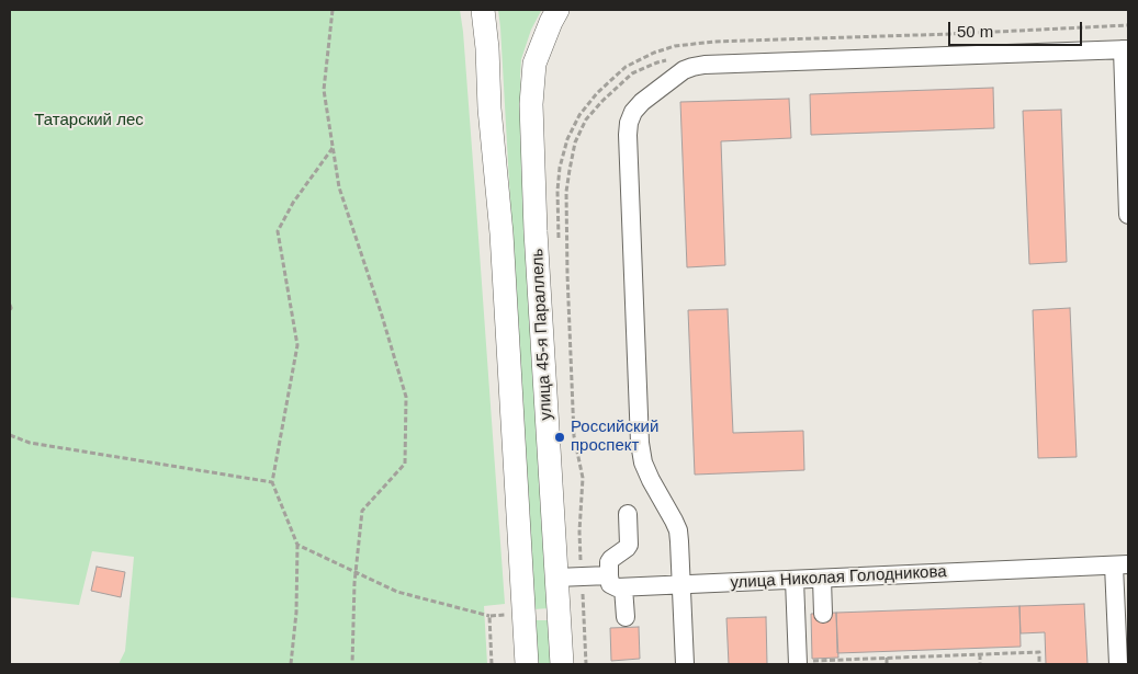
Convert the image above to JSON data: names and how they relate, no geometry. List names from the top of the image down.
{
  "streets": {
    "main road": ["улица 45-я Параллель"],
    "street": ["улица Николая Голодникова"]
  },
  "parks": ["Татарский лес"],
  "places": ["Российский проспект"],
  "scale_bar": "50 m"
}
